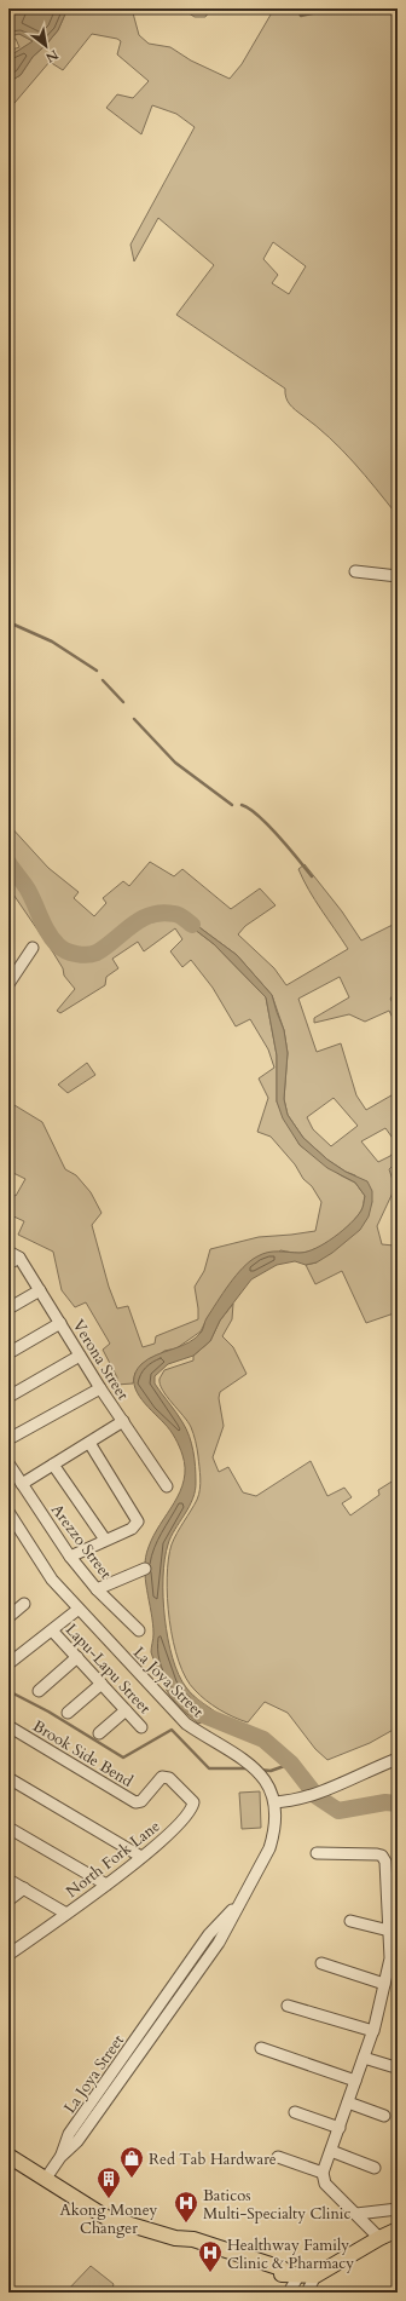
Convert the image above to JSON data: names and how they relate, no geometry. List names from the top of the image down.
{
  "streets": {
    "street": [
      "Verona Street",
      "Arezzo Street",
      "Lapu-Lapu Street",
      "La Joya Street",
      "Brook Side Bend",
      "North Fork Lane"
    ]
  },
  "crossings": [
    ["Brook Side Bend", "North Fork Lane"]
  ],
  "places": {
    "shop": ["Red Tab Hardware"],
    "building": ["Akong Money Changer"],
    "hospital": ["Baticos Multi-Specialty Clinic", "Healthway Family Clinic & Pharmacy"]
  },
  "north": "bottom right"
}
